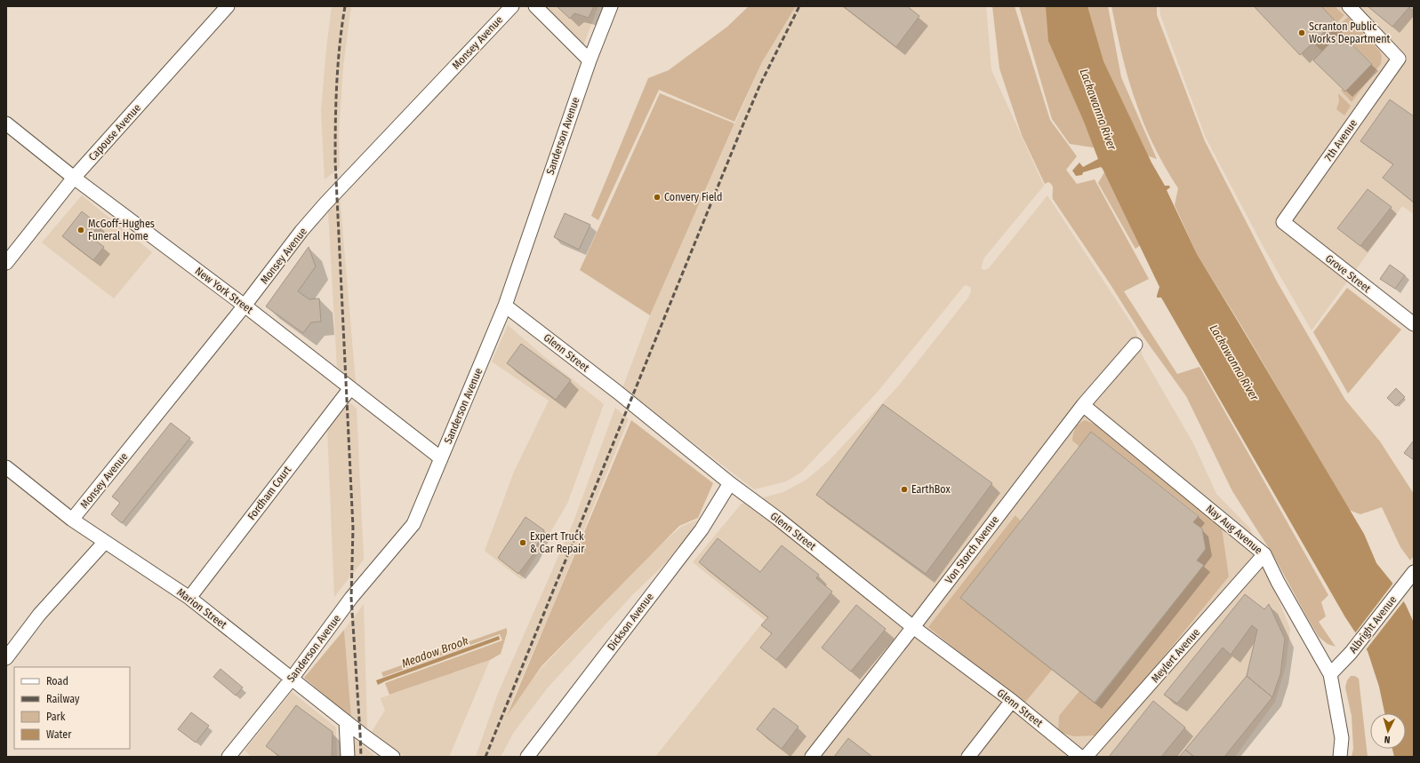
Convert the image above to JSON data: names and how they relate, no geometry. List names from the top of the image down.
{
  "streets": {
    "street": [
      "Monsey Avenue",
      "Capouse Avenue",
      "Sanderson Avenue",
      "7th Avenue",
      "Grove Street",
      "New York Street",
      "Glenn Street",
      "Fordham Court",
      "Nay Aug Avenue",
      "Von Storch Avenue",
      "Marion Street",
      "Dickson Avenue",
      "Albright Avenue",
      "Meylert Avenue"
    ]
  },
  "crossings": [
    ["Monsey Avenue", "New York Street"],
    ["Monsey Avenue", "Marion Street"],
    ["Capouse Avenue", "New York Street"],
    ["Sanderson Avenue", "New York Street"],
    ["Sanderson Avenue", "Glenn Street"],
    ["Sanderson Avenue", "Marion Street"],
    ["7th Avenue", "Grove Street"],
    ["New York Street", "Fordham Court"],
    ["Glenn Street", "Von Storch Avenue"],
    ["Glenn Street", "Dickson Avenue"],
    ["Fordham Court", "Marion Street"],
    ["Nay Aug Avenue", "Von Storch Avenue"],
    ["Nay Aug Avenue", "Albright Avenue"],
    ["Nay Aug Avenue", "Meylert Avenue"]
  ],
  "water": ["Lackawanna River", "Meadow Brook"],
  "places": [
    "Scranton Public Works Department",
    "Convery Field",
    "McGoff-Hughes Funeral Home",
    "EarthBox",
    "Expert Truck & Car Repair"
  ],
  "legend": [
    "Road",
    "Railway",
    "Park",
    "Water"
  ],
  "north": "bottom"
}
